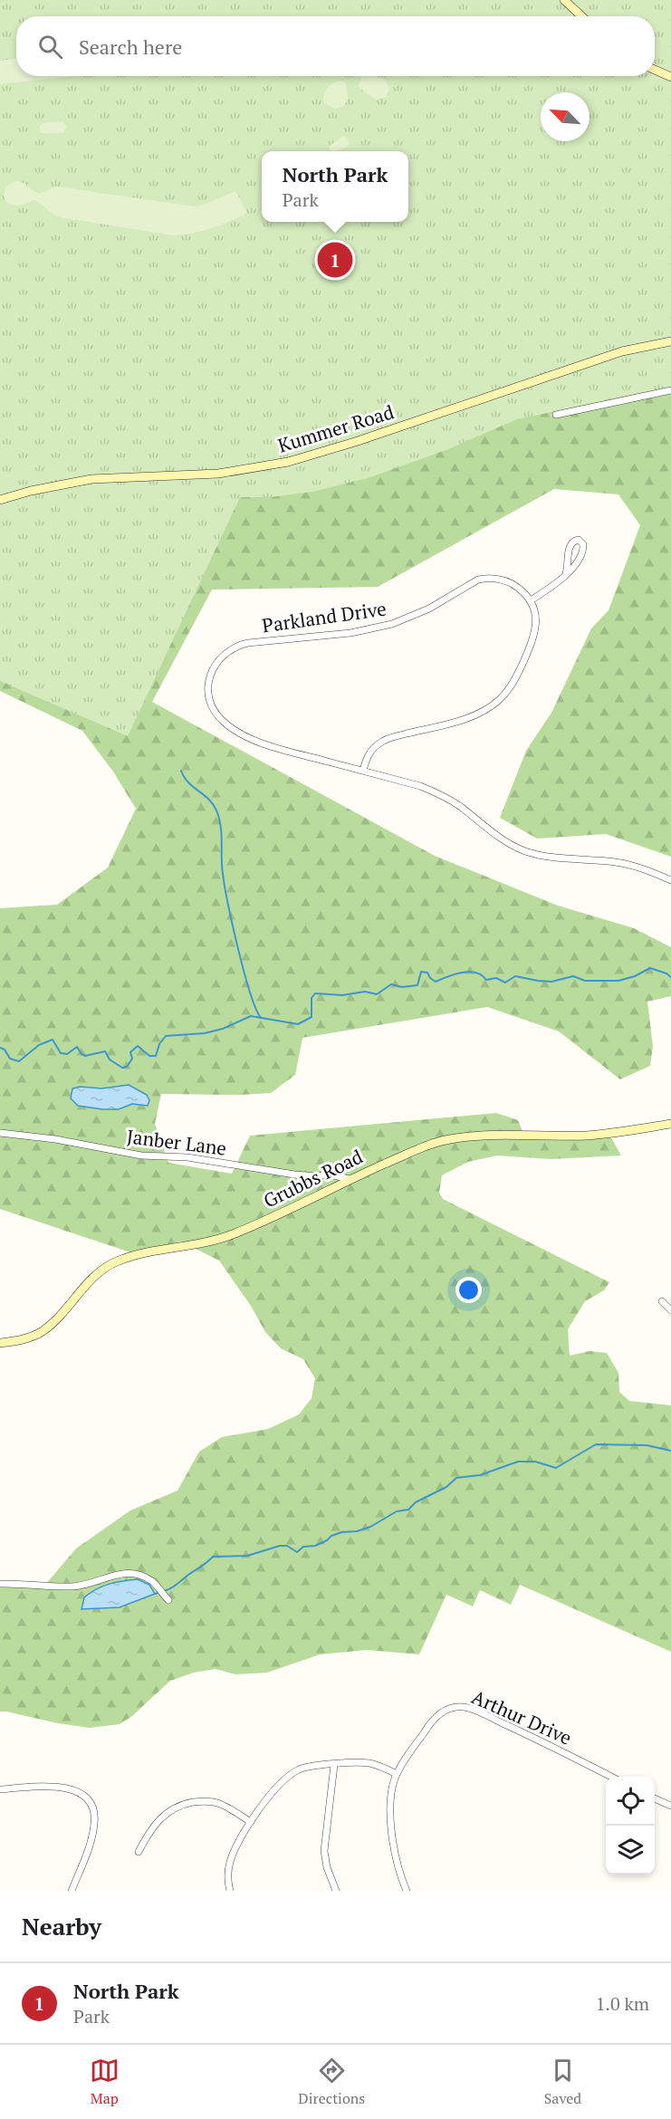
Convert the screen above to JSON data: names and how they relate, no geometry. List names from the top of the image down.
{
  "streets": {
    "street": [
      "Kummer Road",
      "Parkland Drive",
      "Janber Lane",
      "Grubbs Road",
      "Arthur Drive"
    ]
  },
  "crossings": [
    ["Janber Lane", "Grubbs Road"]
  ],
  "north": "top left",
  "page": {
    "search": "Search here",
    "popup": ["North Park", "Park"],
    "pins": "1",
    "heading": "Nearby",
    "list": [
      {
        "mark": "1",
        "name": "North Park",
        "note": "Park",
        "value": "1.0 km"
      }
    ],
    "nav": ["Map", "Directions", "Saved"]
  }
}
